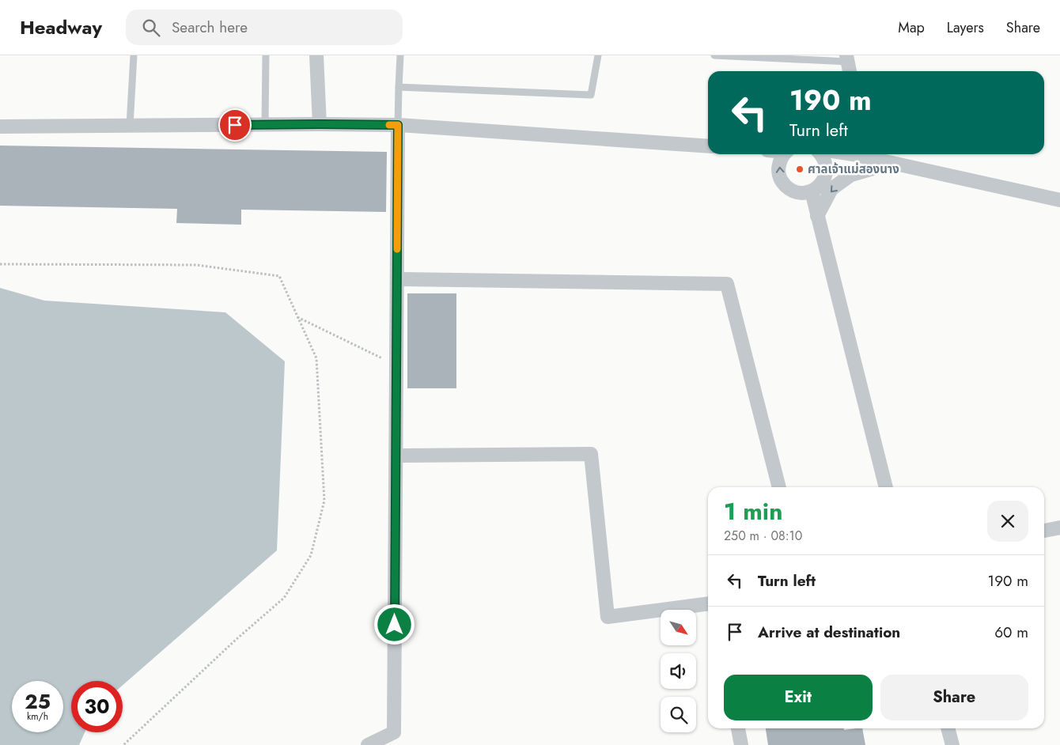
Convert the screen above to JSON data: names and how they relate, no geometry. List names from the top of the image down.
{
  "places": ["ศาลเจ้าแม่สองนาง"],
  "north": "bottom right",
  "page": {
    "header": "Headway",
    "search": "Search here",
    "nav": ["Map", "Layers", "Share"],
    "turn": ["190 m", "Turn left"],
    "heading": ["1 min", "250 m · 08:10"],
    "list": [
      {
        "name": "Turn left",
        "value": "190 m"
      },
      {
        "name": "Arrive at destination",
        "value": "60 m"
      }
    ],
    "buttons": ["Exit", "Share"],
    "speed": "25 km/h",
    "limit": "30"
  }
}
